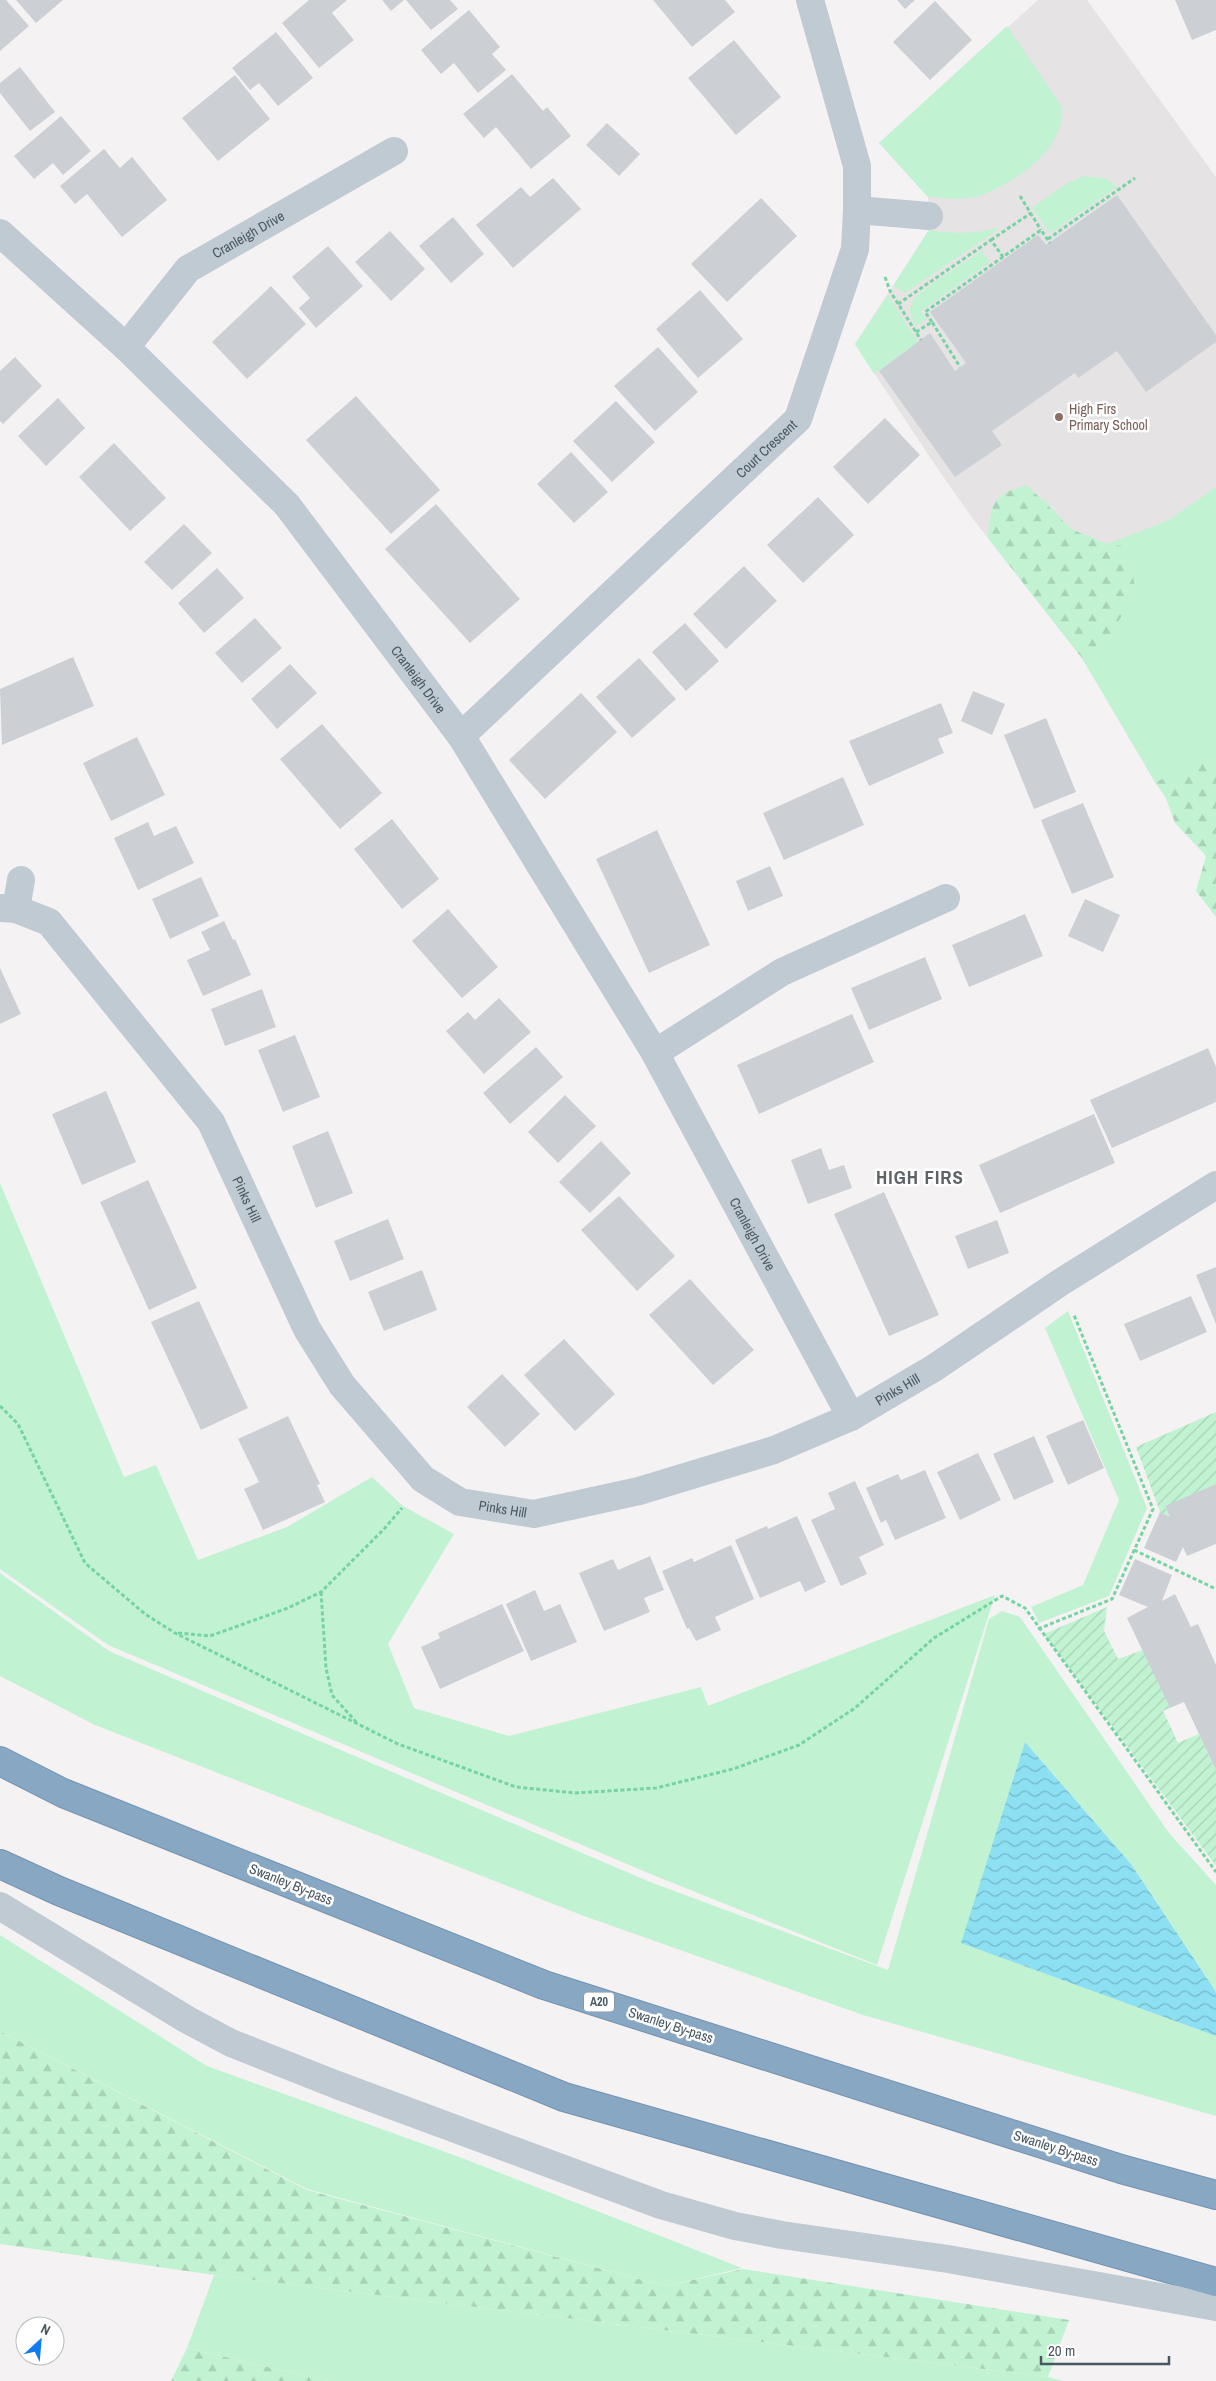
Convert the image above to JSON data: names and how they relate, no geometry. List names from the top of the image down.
{
  "streets": {
    "highway": ["Swanley By-pass", "A20"],
    "street": ["Cranleigh Drive", "Court Crescent", "Pinks Hill"]
  },
  "crossings": [
    ["Cranleigh Drive", "Court Crescent"],
    ["Cranleigh Drive", "Pinks Hill"]
  ],
  "districts": ["HIGH FIRS"],
  "places": ["High Firs Primary School"],
  "scale_bar": "20 m",
  "north": "top right"
}
